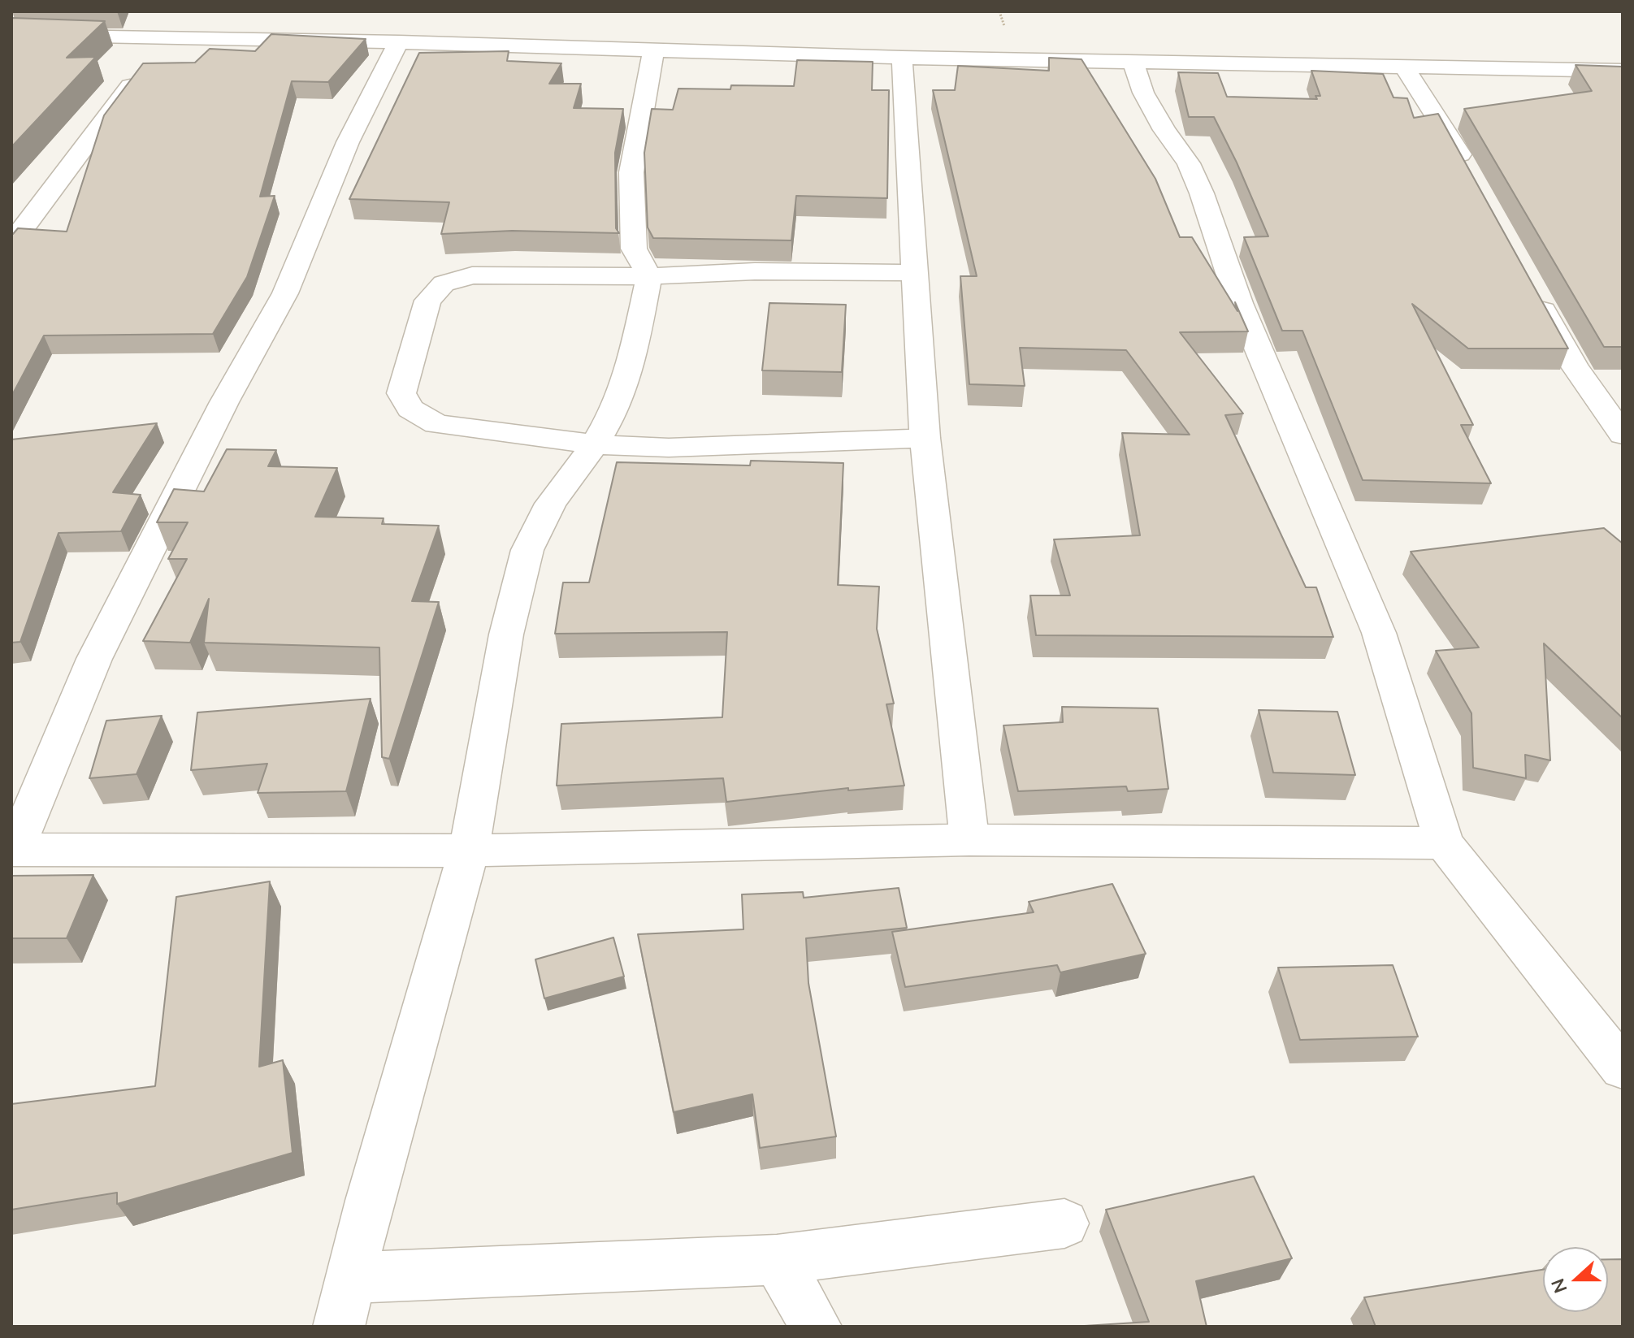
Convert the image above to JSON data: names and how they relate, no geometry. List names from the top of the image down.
{
  "north": "left"
}
